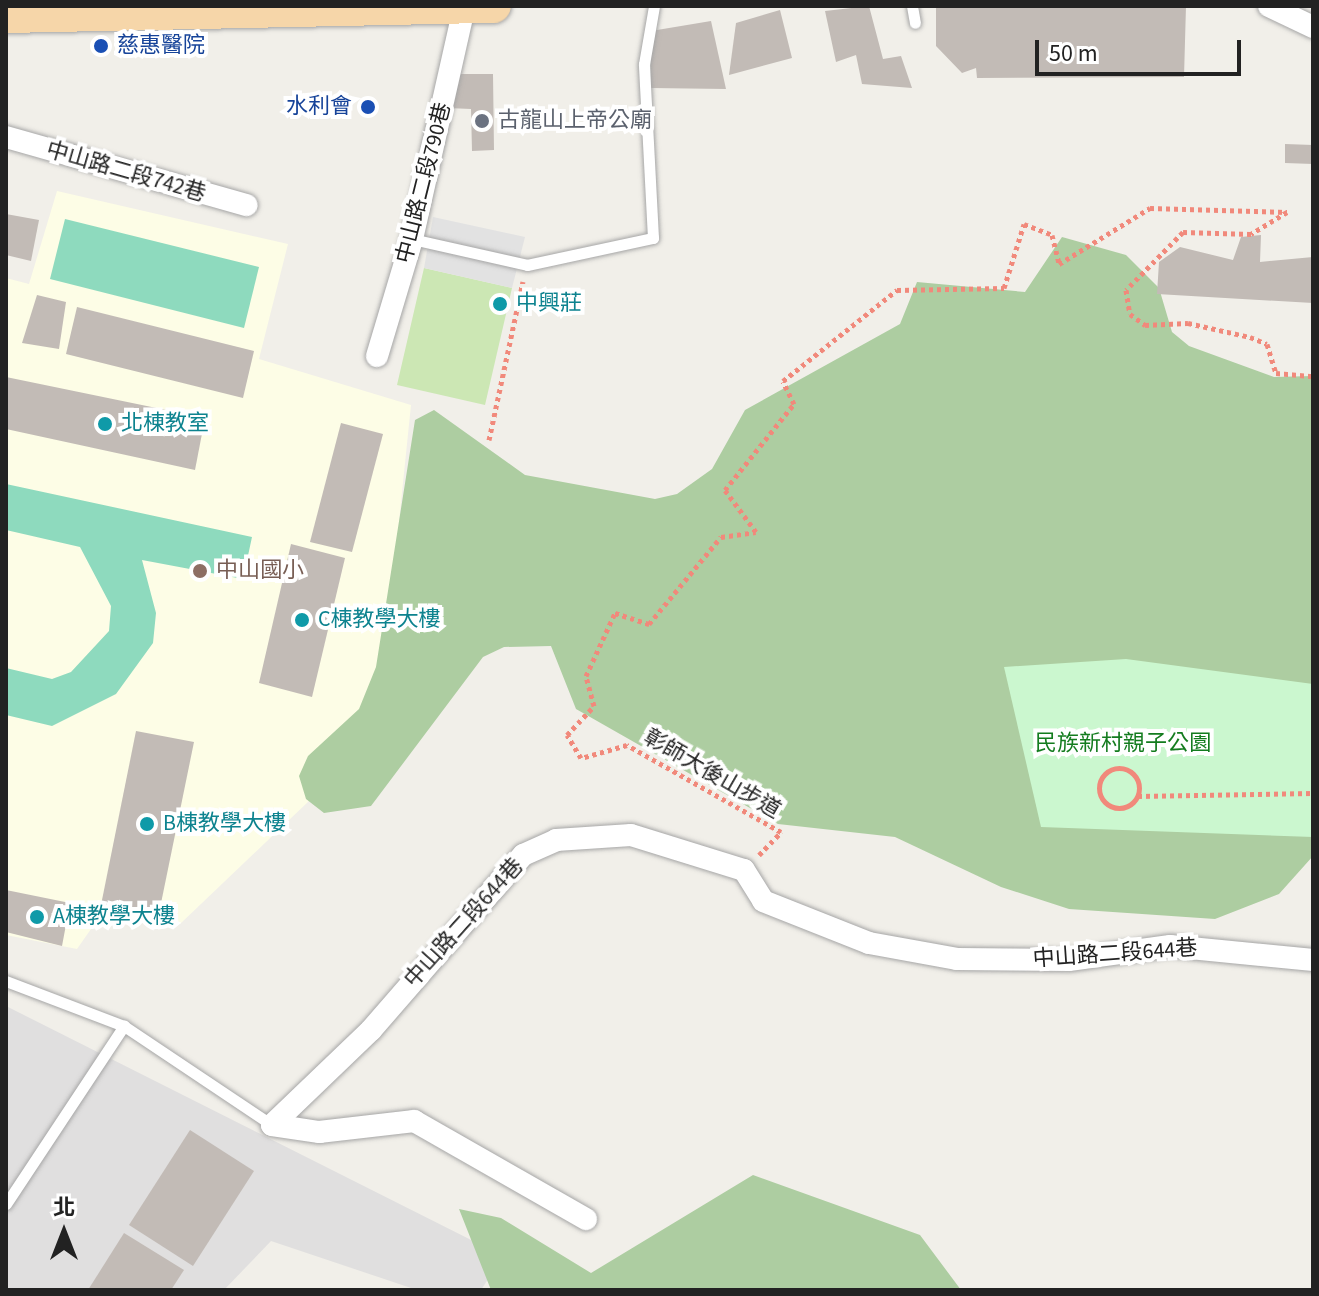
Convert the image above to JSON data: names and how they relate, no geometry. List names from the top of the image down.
{
  "streets": {
    "street": ["中山路二段742巷", "中山路二段790巷", "中山路二段644巷"],
    "path": ["彰師大後山步道"]
  },
  "crossings": [
    ["彰師大後山步道", "中山路二段644巷"]
  ],
  "parks": ["民族新村親子公園"],
  "places": [
    "慈惠醫院",
    "水利會",
    "古龍山上帝公廟",
    "中興莊",
    "北棟教室",
    "中山國小",
    "C棟教學大樓",
    "B棟教學大樓",
    "A棟教學大樓"
  ],
  "scale_bar": "50 m",
  "north": "top"
}
